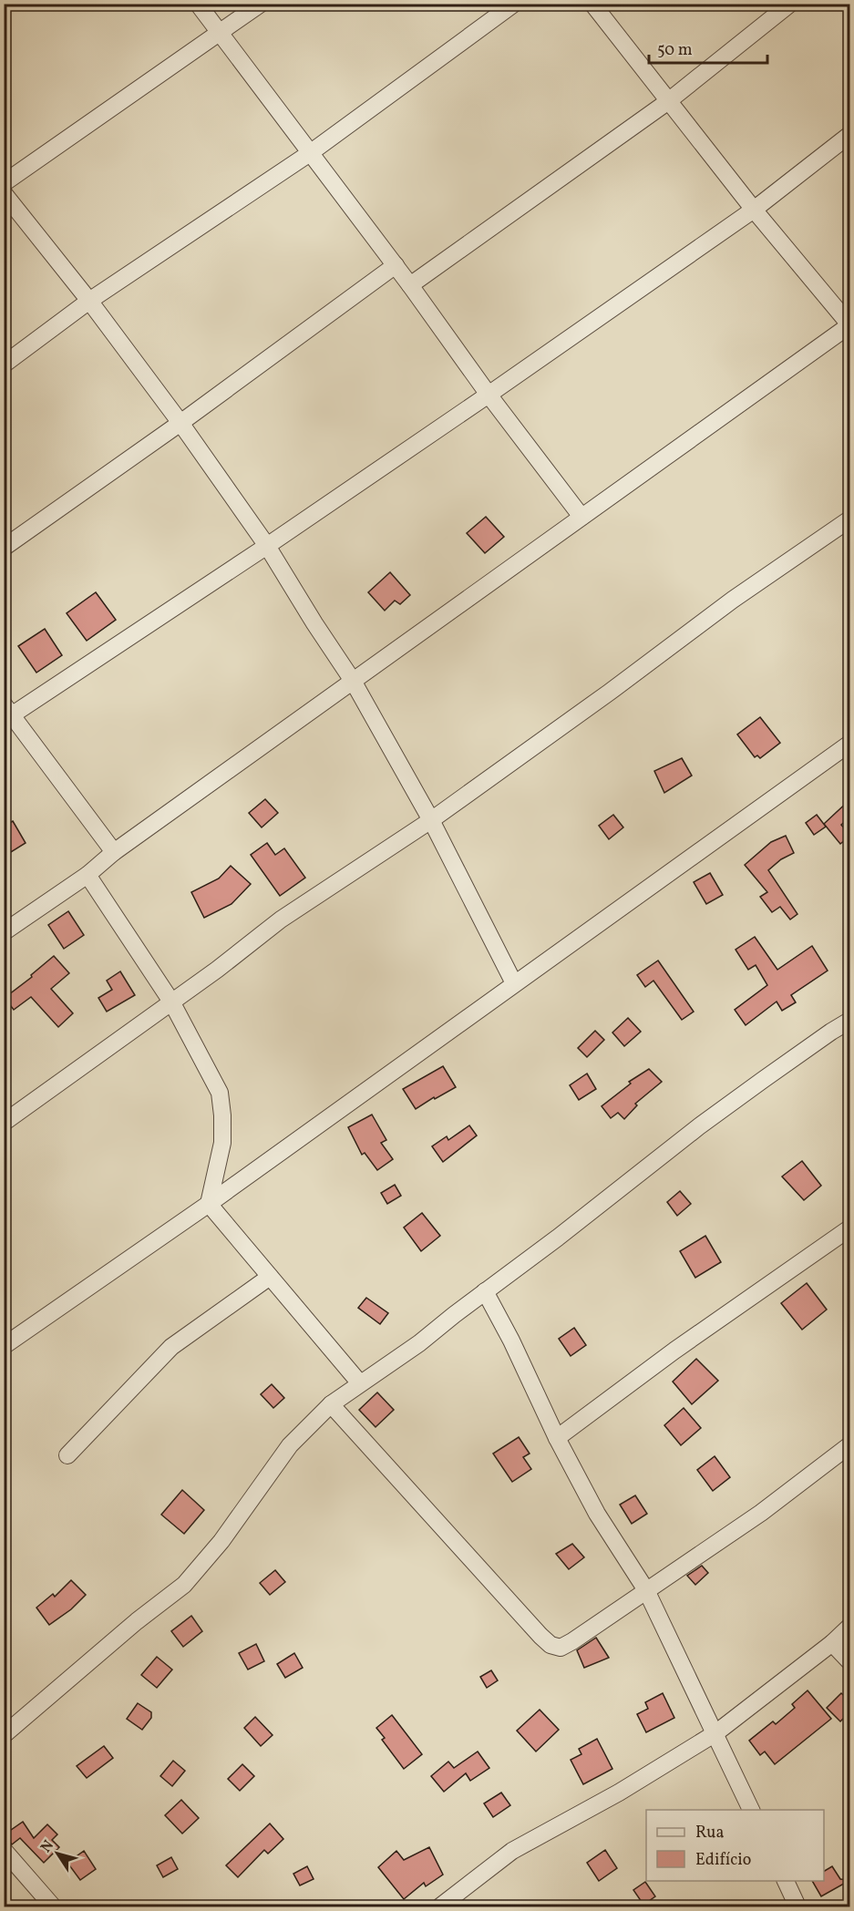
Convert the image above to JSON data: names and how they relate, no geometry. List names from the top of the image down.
{
  "legend": ["Rua", "Edifício"],
  "scale_bar": "50 m",
  "north": "top left"
}
